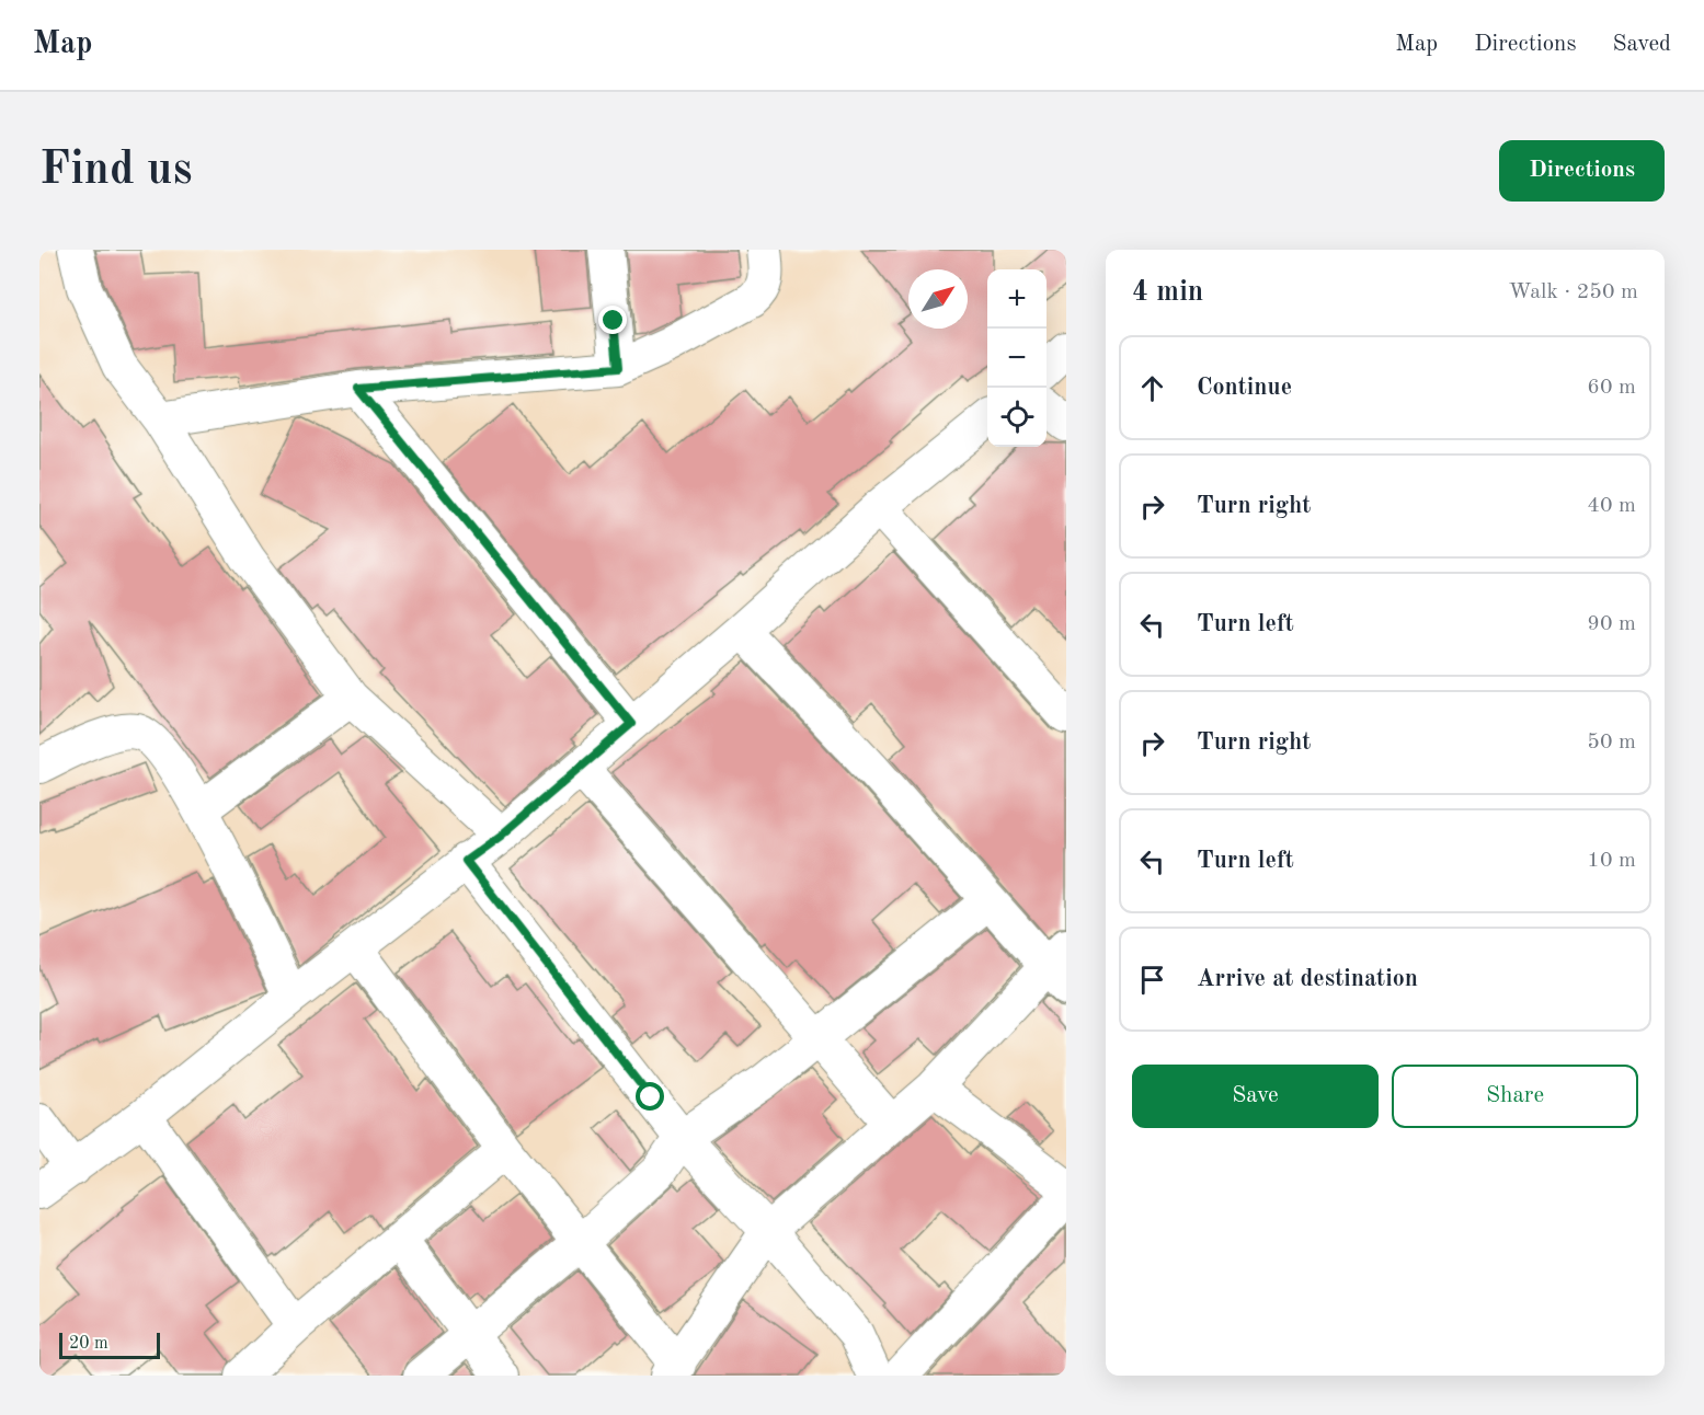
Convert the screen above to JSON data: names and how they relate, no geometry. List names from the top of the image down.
{
  "scale_bar": "20 m",
  "north": "top right",
  "page": {
    "header": "Map",
    "nav": ["Map", "Directions", "Saved"],
    "buttons": [
      "Directions",
      ["Save", "Share"]
    ],
    "title": "Find us",
    "heading": ["4 min", "Walk · 250 m"],
    "map_buttons": ["+", "−"],
    "list": [
      ["Continue", "60 m"],
      ["Turn right", "40 m"],
      ["Turn left", "90 m"],
      ["Turn right", "50 m"],
      ["Turn left", "10 m"],
      "Arrive at destination"
    ],
    "scale": "20 m"
  }
}
